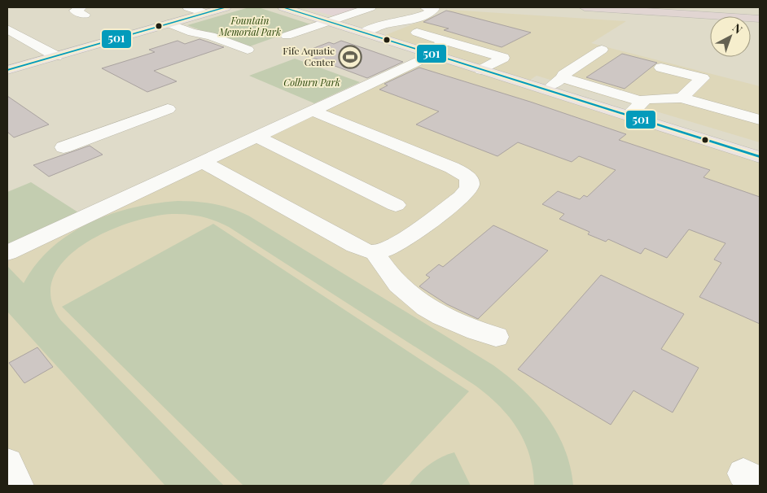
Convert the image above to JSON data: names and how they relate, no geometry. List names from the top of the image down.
{
  "parks": ["Fountain Memorial Park", "Colburn Park"],
  "places": {
    "sports": ["Fife Aquatic Center"]
  },
  "lines": ["transit line 501"],
  "north": "top right"
}
